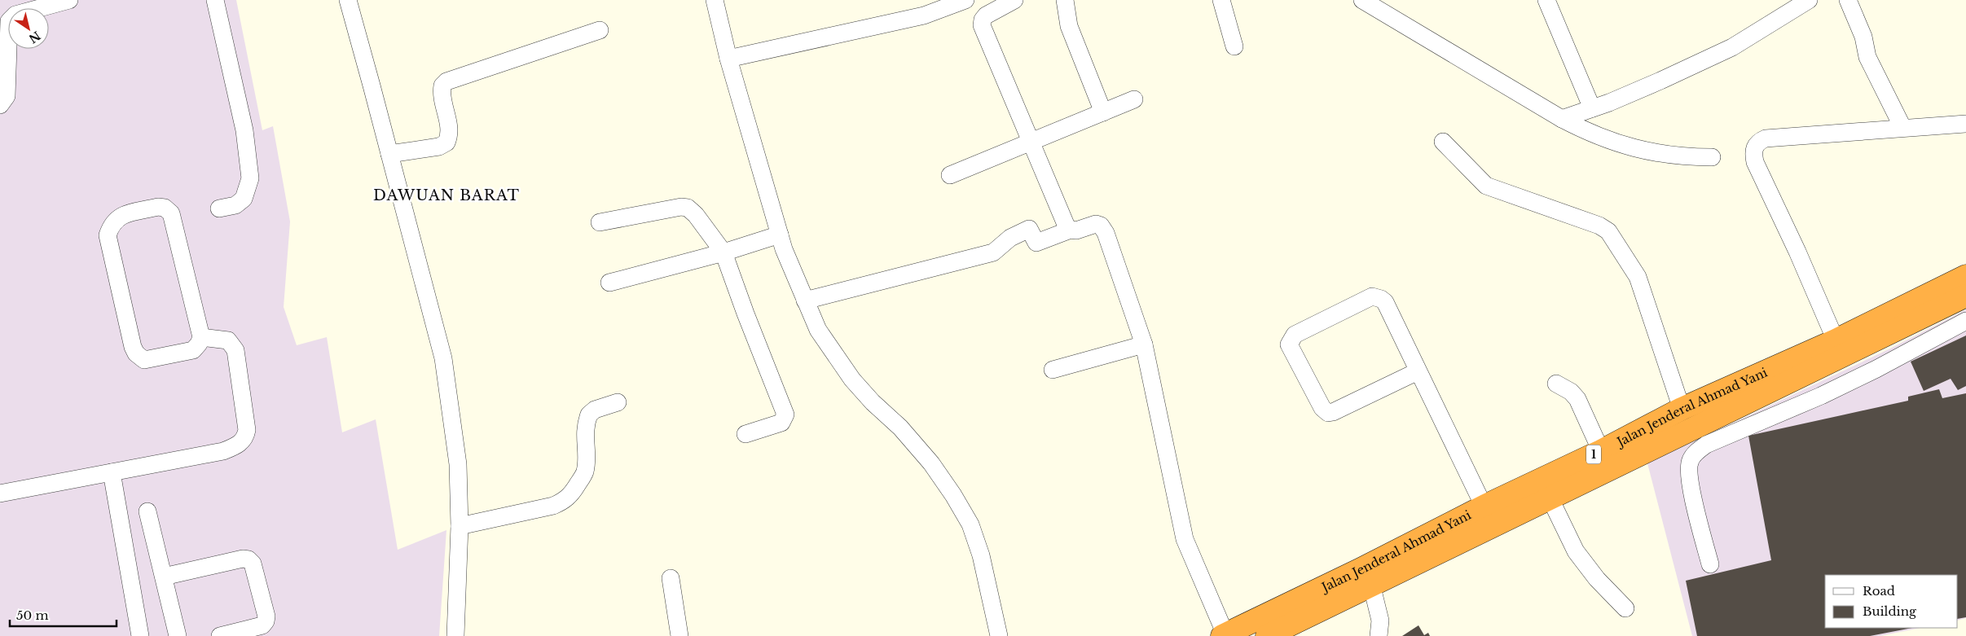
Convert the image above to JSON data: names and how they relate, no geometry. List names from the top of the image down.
{
  "streets": {
    "highway": ["Jalan Jenderal Ahmad Yani", "1"]
  },
  "districts": ["DAWUAN BARAT"],
  "legend": ["Road", "Building"],
  "scale_bar": "50 m",
  "north": "bottom right"
}
